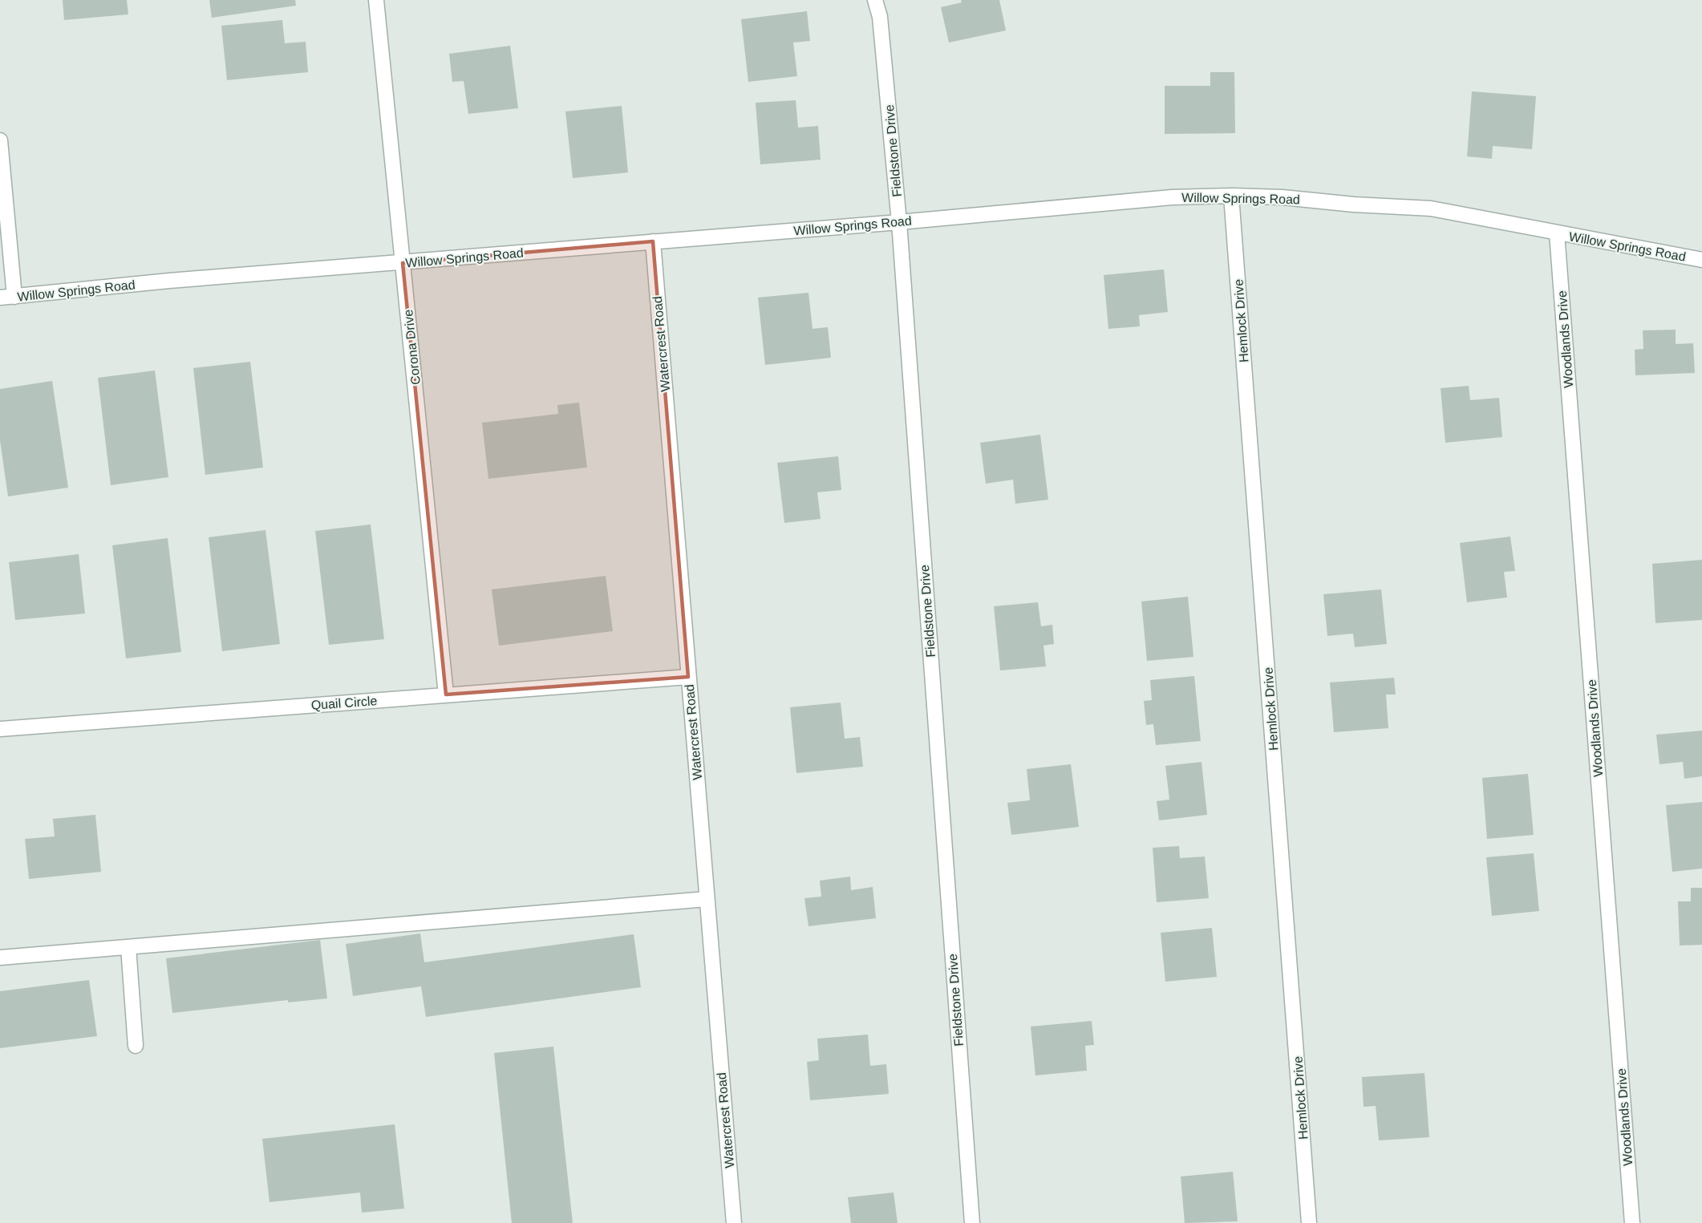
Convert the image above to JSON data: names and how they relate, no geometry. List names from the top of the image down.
{
  "streets": {
    "street": [
      "Fieldstone Drive",
      "Willow Springs Road",
      "Hemlock Drive",
      "Woodlands Drive",
      "Watercrest Road",
      "Corona Drive",
      "Quail Circle"
    ]
  },
  "crossings": [
    ["Fieldstone Drive", "Willow Springs Road"],
    ["Willow Springs Road", "Hemlock Drive"],
    ["Willow Springs Road", "Woodlands Drive"],
    ["Willow Springs Road", "Watercrest Road"],
    ["Willow Springs Road", "Corona Drive"],
    ["Watercrest Road", "Quail Circle"],
    ["Corona Drive", "Quail Circle"]
  ]
}
